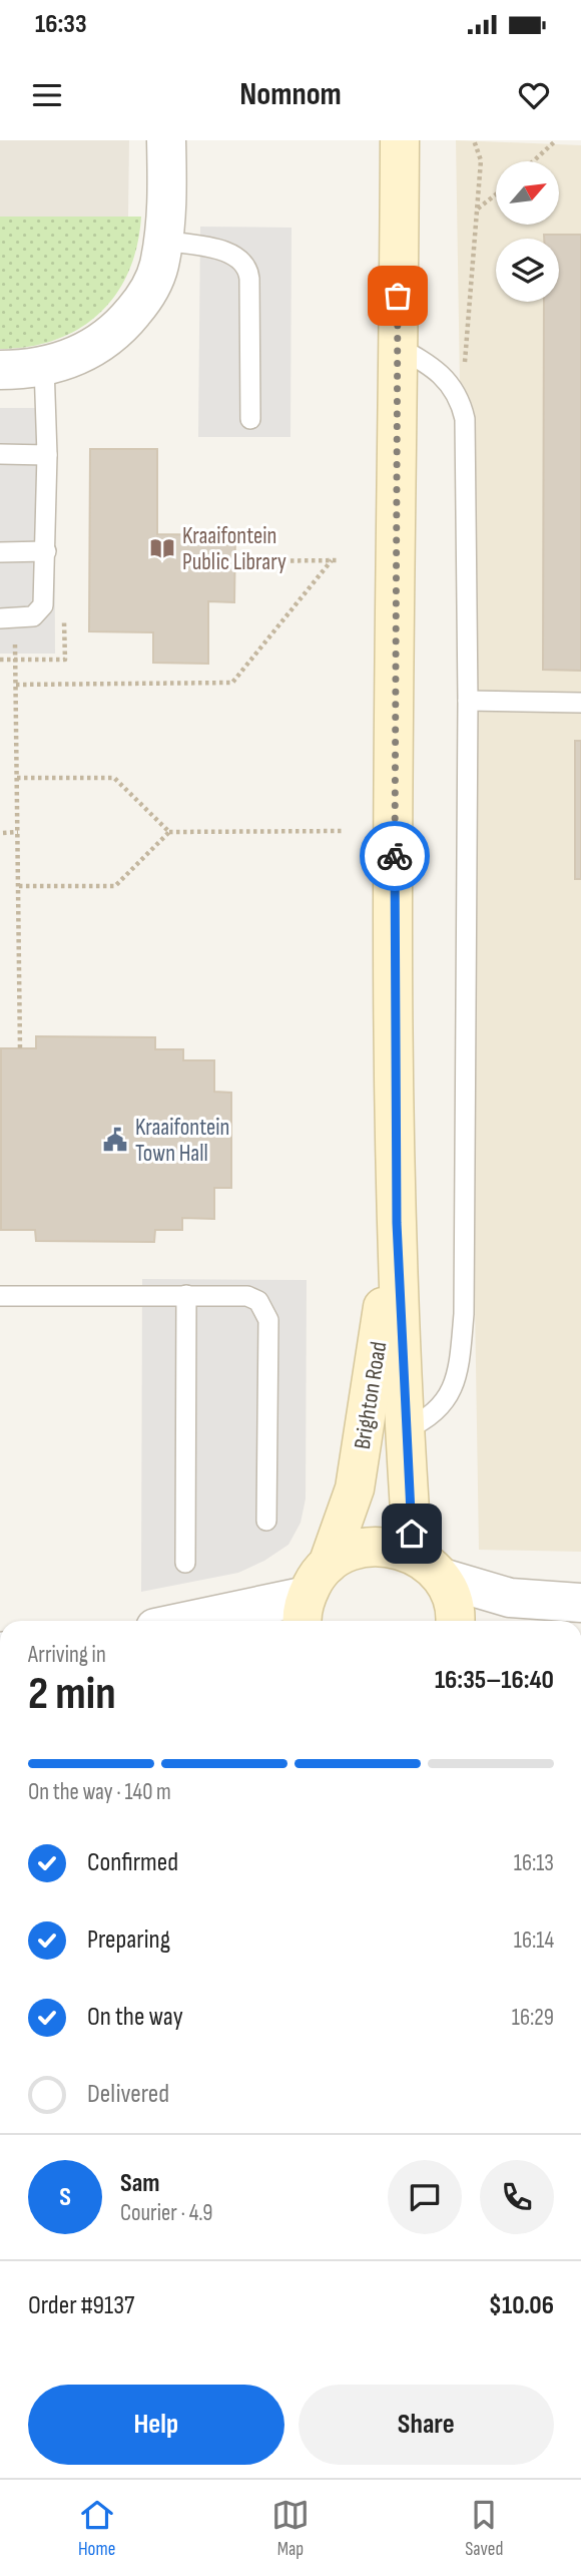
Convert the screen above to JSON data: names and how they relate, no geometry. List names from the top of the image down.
{
  "streets": {
    "main road": ["Brighton Road"]
  },
  "places": {
    "library": ["Kraaifontein Public Library"],
    "public building": ["Kraaifontein Town Hall"]
  },
  "north": "top right",
  "page": {
    "status": "16:33",
    "header": "Nomnom",
    "heading": ["2 min", "Arriving in", "16:35–16:40"],
    "panel": [
      "Sam",
      "Courier · 4.9",
      "Order #9137",
      "$10.06"
    ],
    "bar": "On the way · 140 m",
    "list": [
      ["Confirmed", "16:13"],
      ["Preparing", "16:14"],
      ["On the way", "16:29"],
      "Delivered"
    ],
    "round": "S",
    "buttons": ["Help", "Share"],
    "tabs": ["Home", "Map", "Saved"]
  }
}
